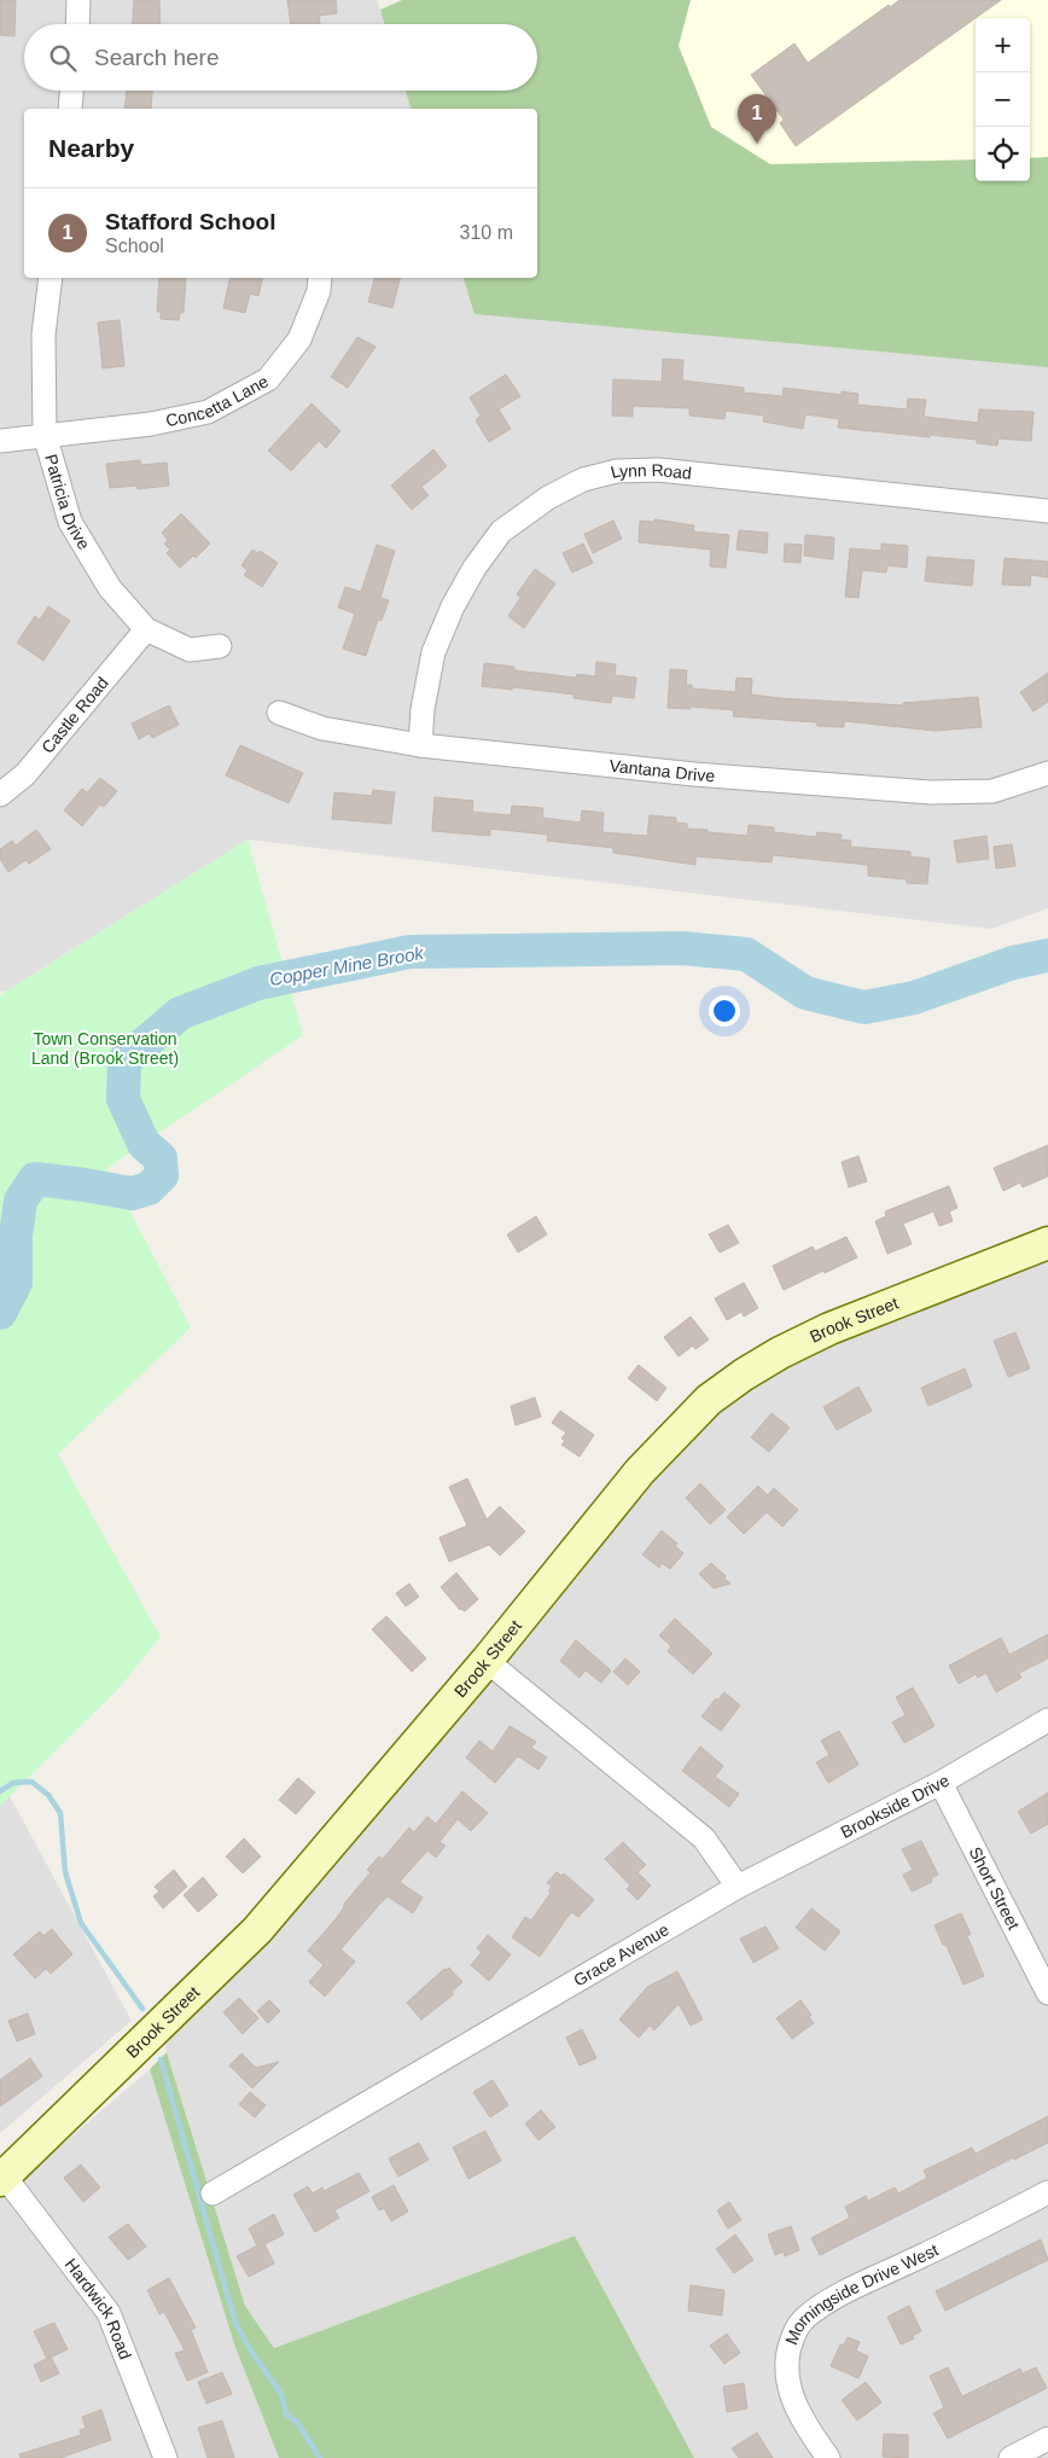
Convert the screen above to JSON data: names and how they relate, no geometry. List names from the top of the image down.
{
  "streets": {
    "street": [
      "Concetta Lane",
      "Lynn Road",
      "Patricia Drive",
      "Castle Road",
      "Vantana Drive",
      "Brook Street",
      "Brookside Drive",
      "Short Street",
      "Grace Avenue",
      "Morningside Drive West",
      "Hardwick Road"
    ]
  },
  "crossings": [
    ["Concetta Lane", "Patricia Drive"],
    ["Lynn Road", "Vantana Drive"],
    ["Patricia Drive", "Castle Road"],
    ["Brook Street", "Hardwick Road"],
    ["Brookside Drive", "Short Street"],
    ["Brookside Drive", "Grace Avenue"]
  ],
  "water": ["Copper Mine Brook"],
  "parks": ["Town Conservation Land (Brook Street)"],
  "page": {
    "map_buttons": ["+", "−"],
    "search": "Search here",
    "pins": "1",
    "heading": "Nearby",
    "list": [
      {
        "mark": "1",
        "name": "Stafford School",
        "note": "School",
        "value": "310 m"
      }
    ]
  }
}
